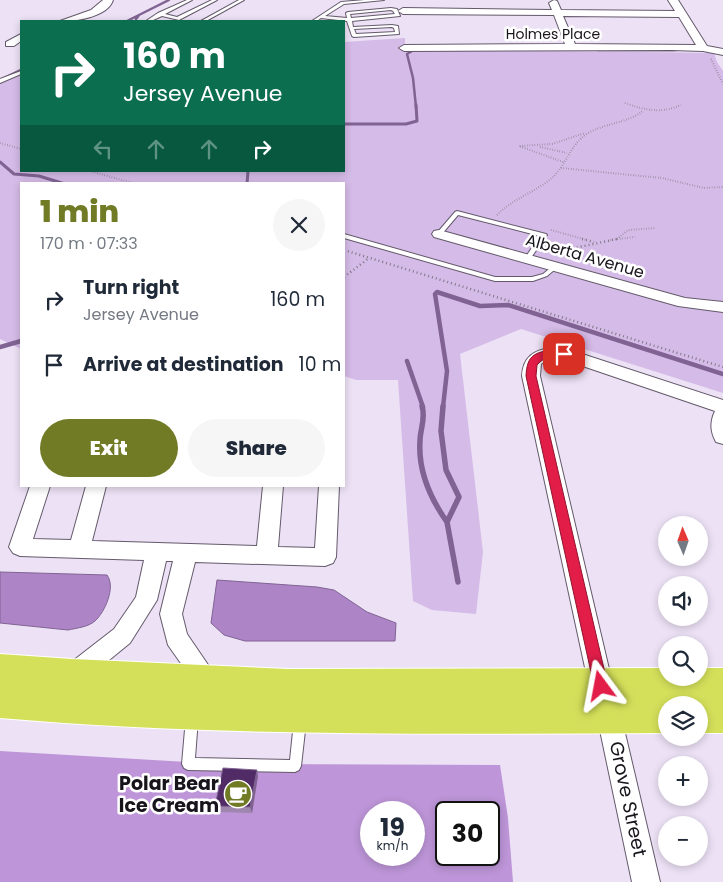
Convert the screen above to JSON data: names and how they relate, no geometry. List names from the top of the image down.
{
  "streets": {
    "street": ["Holmes Place", "Alberta Avenue", "Grove Street"]
  },
  "places": {
    "cafe": ["Polar Bear Ice Cream"]
  },
  "north": "top",
  "page": {
    "turn": ["160 m", "Jersey Avenue"],
    "heading": ["1 min", "170 m · 07:33"],
    "list": [
      {
        "name": "Turn right",
        "note": "Jersey Avenue",
        "value": "160 m"
      },
      {
        "name": "Arrive at destination",
        "value": "10 m"
      }
    ],
    "buttons": ["Exit", "Share"],
    "map_buttons": ["+", "−"],
    "speed": "19 km/h",
    "limit": "30"
  }
}
